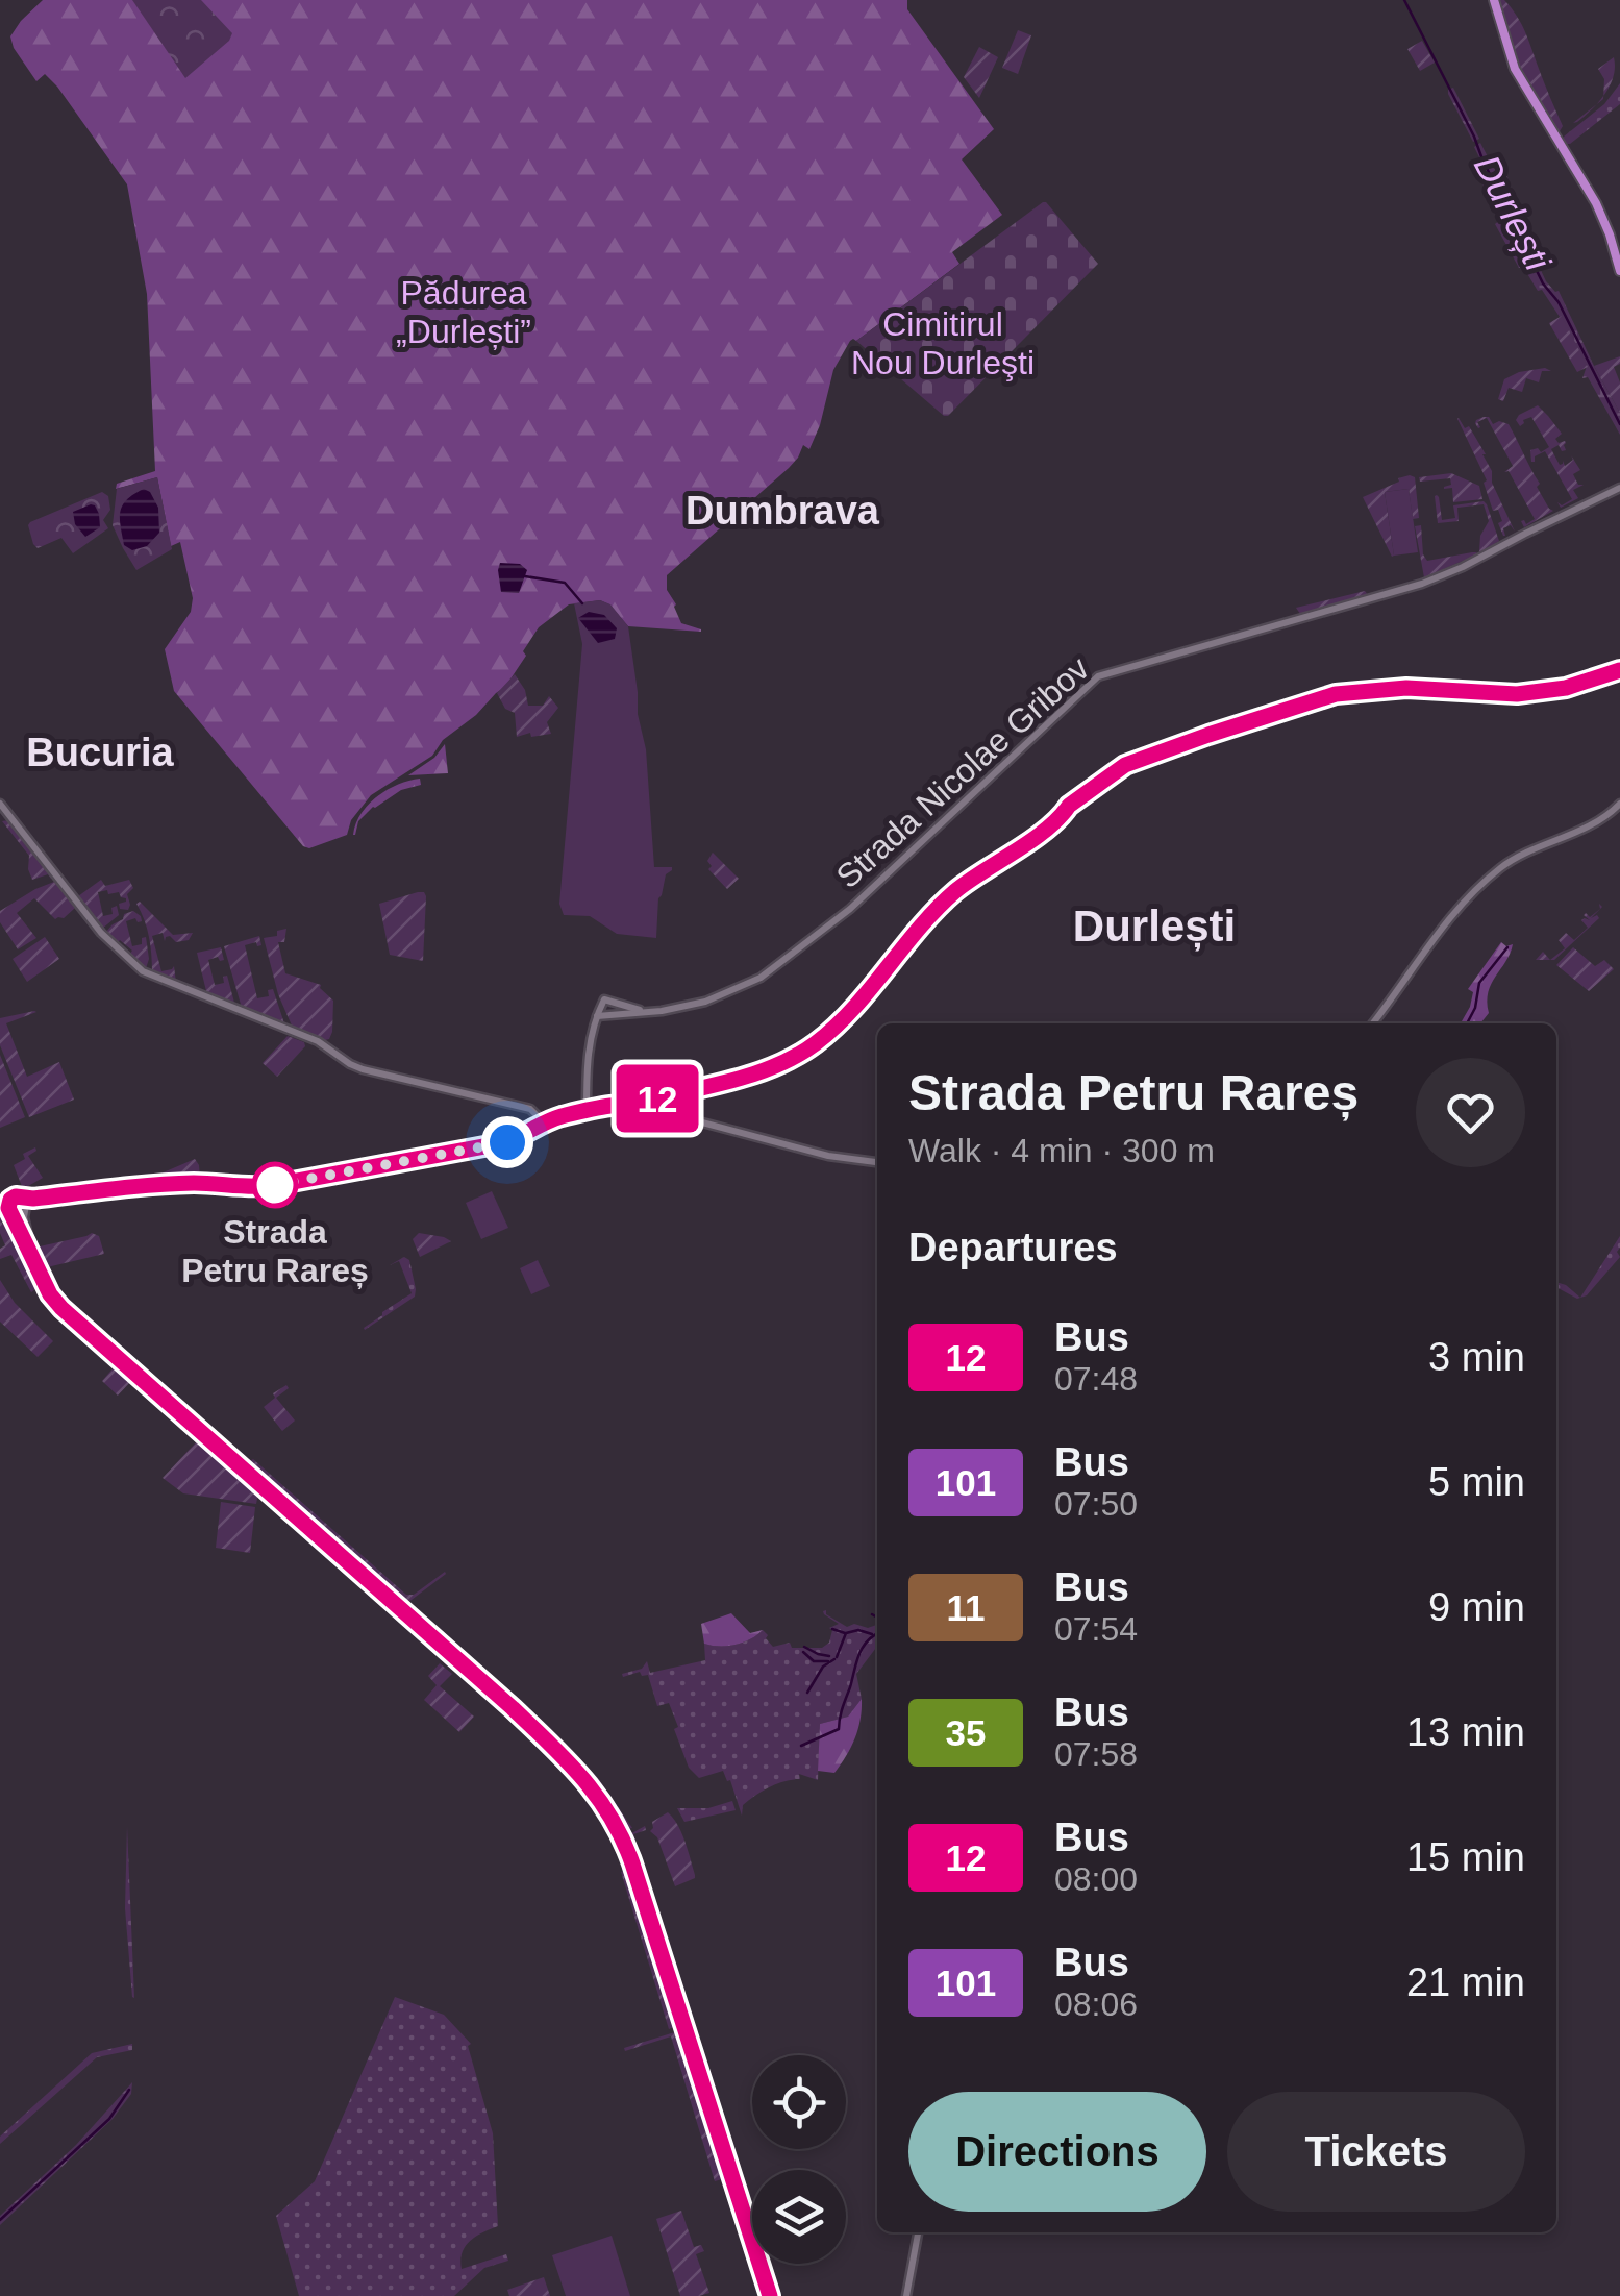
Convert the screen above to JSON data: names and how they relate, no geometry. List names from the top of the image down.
{
  "streets": {
    "street": ["Strada Nicolae Gribov"]
  },
  "districts": ["Dumbrava", "Bucuria", "Durlești"],
  "water": ["Durlești"],
  "parks": ["Pădurea „Durlești”", "Cimitirul Nou Durleşti"],
  "places": ["Strada Petru Rareș"],
  "lines": ["bus line 12"],
  "page": {
    "on_map": "12",
    "heading": [
      ["Strada Petru Rareș", "Walk · 4 min · 300 m"],
      "Departures"
    ],
    "list": [
      {
        "mark": "12",
        "name": "Bus",
        "note": "07:48",
        "value": "3 min"
      },
      {
        "mark": "101",
        "name": "Bus",
        "note": "07:50",
        "value": "5 min"
      },
      {
        "mark": "11",
        "name": "Bus",
        "note": "07:54",
        "value": "9 min"
      },
      {
        "mark": "35",
        "name": "Bus",
        "note": "07:58",
        "value": "13 min"
      },
      {
        "mark": "12",
        "name": "Bus",
        "note": "08:00",
        "value": "15 min"
      },
      {
        "mark": "101",
        "name": "Bus",
        "note": "08:06",
        "value": "21 min"
      }
    ],
    "buttons": ["Directions", "Tickets"]
  }
}
